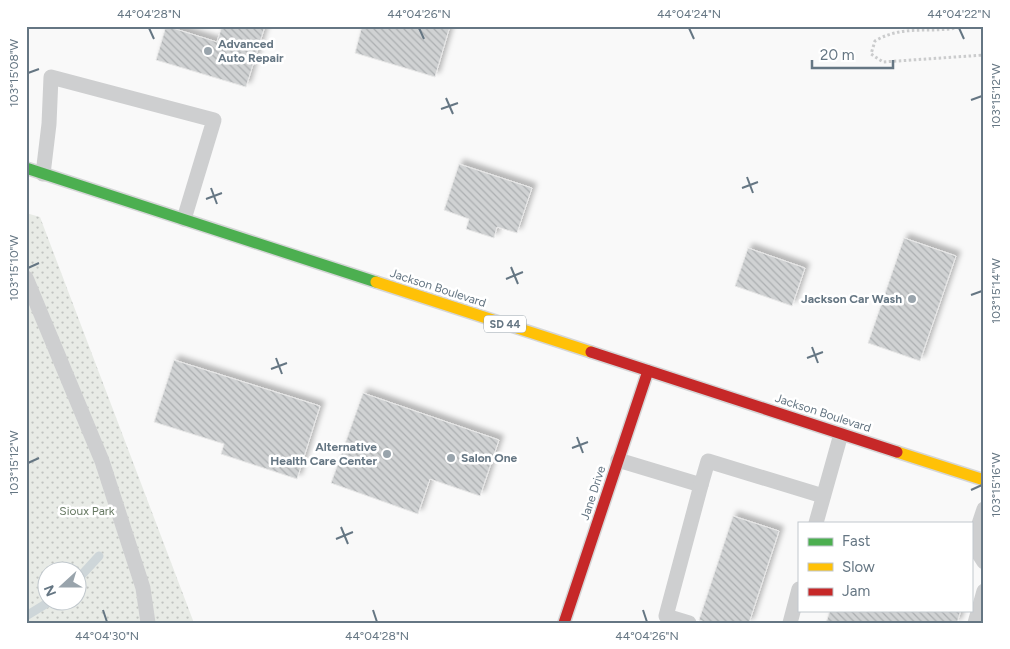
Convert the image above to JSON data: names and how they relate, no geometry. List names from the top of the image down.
{
  "streets": {
    "main road": ["Jackson Boulevard", "SD 44", "Jane Drive"]
  },
  "crossings": [
    ["Jackson Boulevard", "Jane Drive"]
  ],
  "parks": ["Sioux Park"],
  "places": [
    "Advanced Auto Repair",
    "Jackson Car Wash",
    "Alternative Health Care Center",
    "Salon One"
  ],
  "legend": ["Fast", "Slow", "Jam"],
  "scale_bar": "20 m",
  "north": "left",
  "coordinates": [
    "44°04'28\"N",
    "44°04'26\"N",
    "44°04'24\"N",
    "44°04'22\"N",
    "103°15'08\"W",
    "103°15'12\"W",
    "103°15'10\"W",
    "103°15'14\"W",
    "103°15'16\"W",
    "44°04'30\"N"
  ]
}
